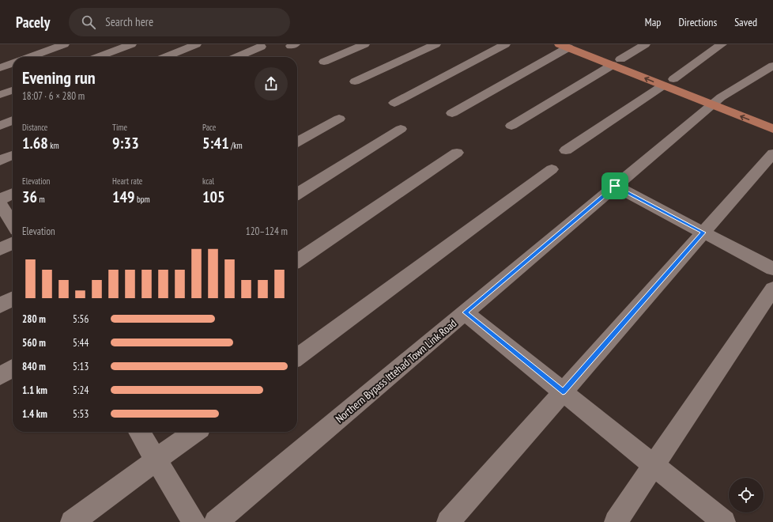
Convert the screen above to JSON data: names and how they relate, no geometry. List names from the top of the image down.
{
  "streets": {
    "street": ["Northern Bypass Ittehad Town Link Road"]
  },
  "page": {
    "header": "Pacely",
    "search": "Search here",
    "nav": ["Map", "Directions", "Saved"],
    "heading": ["Evening run", "18:07 · 6 × 280 m"],
    "stats": [
      ["Distance", "1.68 km"],
      ["Time", "9:33"],
      ["Pace", "5:41 /km"],
      ["Elevation", "36 m"],
      ["Heart rate", "149 bpm"],
      ["kcal", "105"]
    ],
    "chart": ["Elevation", "120–124 m"],
    "list": [
      {
        "name": "280 m",
        "note": "5:56"
      },
      {
        "name": "560 m",
        "note": "5:44"
      },
      {
        "name": "840 m",
        "note": "5:13"
      },
      {
        "name": "1.1 km",
        "note": "5:24"
      },
      {
        "name": "1.4 km",
        "note": "5:53"
      }
    ]
  }
}
